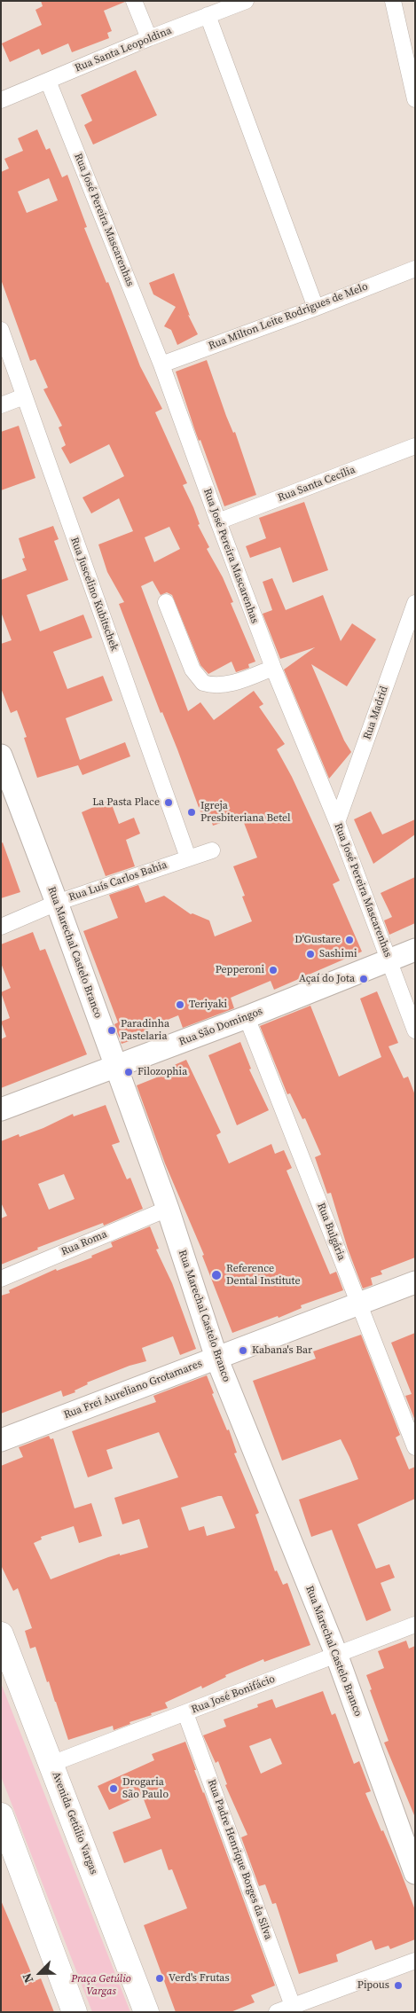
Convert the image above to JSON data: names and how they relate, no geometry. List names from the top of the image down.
{
  "streets": {
    "main road": ["Avenida Getúlio Vargas"],
    "street": [
      "Rua Santa Leopoldina",
      "Rua José Pereira Mascarenhas",
      "Rua Milton Leite Rodrigues de Melo",
      "Rua Santa Cecília",
      "Rua Juscelino Kubitschek",
      "Rua Madrid",
      "Rua Luís Carlos Bahia",
      "Rua Marechal Castelo Branco",
      "Rua São Domingos",
      "Rua Bulgária",
      "Rua Roma",
      "Rua Frei Aureliano Grotamares",
      "Rua José Bonifácio",
      "Rua Padre Henrique Borges da Silva"
    ]
  },
  "crossings": [
    ["Rua Santa Leopoldina", "Rua José Pereira Mascarenhas"],
    ["Rua José Pereira Mascarenhas", "Rua Milton Leite Rodrigues de Melo"],
    ["Rua José Pereira Mascarenhas", "Rua Santa Cecília"],
    ["Rua José Pereira Mascarenhas", "Rua Madrid"],
    ["Rua José Pereira Mascarenhas", "Rua São Domingos"],
    ["Rua Juscelino Kubitschek", "Rua Luís Carlos Bahia"],
    ["Rua Luís Carlos Bahia", "Rua Marechal Castelo Branco"],
    ["Rua Marechal Castelo Branco", "Rua São Domingos"],
    ["Rua Marechal Castelo Branco", "Rua Roma"],
    ["Rua Marechal Castelo Branco", "Rua Frei Aureliano Grotamares"],
    ["Rua Marechal Castelo Branco", "Rua José Bonifácio"],
    ["Rua São Domingos", "Rua Bulgária"],
    ["Rua Bulgária", "Rua Frei Aureliano Grotamares"],
    ["Rua José Bonifácio", "Avenida Getúlio Vargas"],
    ["Rua José Bonifácio", "Rua Padre Henrique Borges da Silva"]
  ],
  "parks": ["Praça Getúlio Vargas"],
  "places": [
    "La Pasta Place",
    "Igreja Presbiteriana Betel",
    "D'Gustare",
    "Sashimi",
    "Pepperoni",
    "Açaí do Jota",
    "Teriyaki",
    "Paradinha Pastelaria",
    "Filozophia",
    "Reference Dental Institute",
    "Kabana's Bar",
    "Drogaria São Paulo",
    "Verd's Frutas",
    "Pipous"
  ],
  "north": "bottom left"
}
